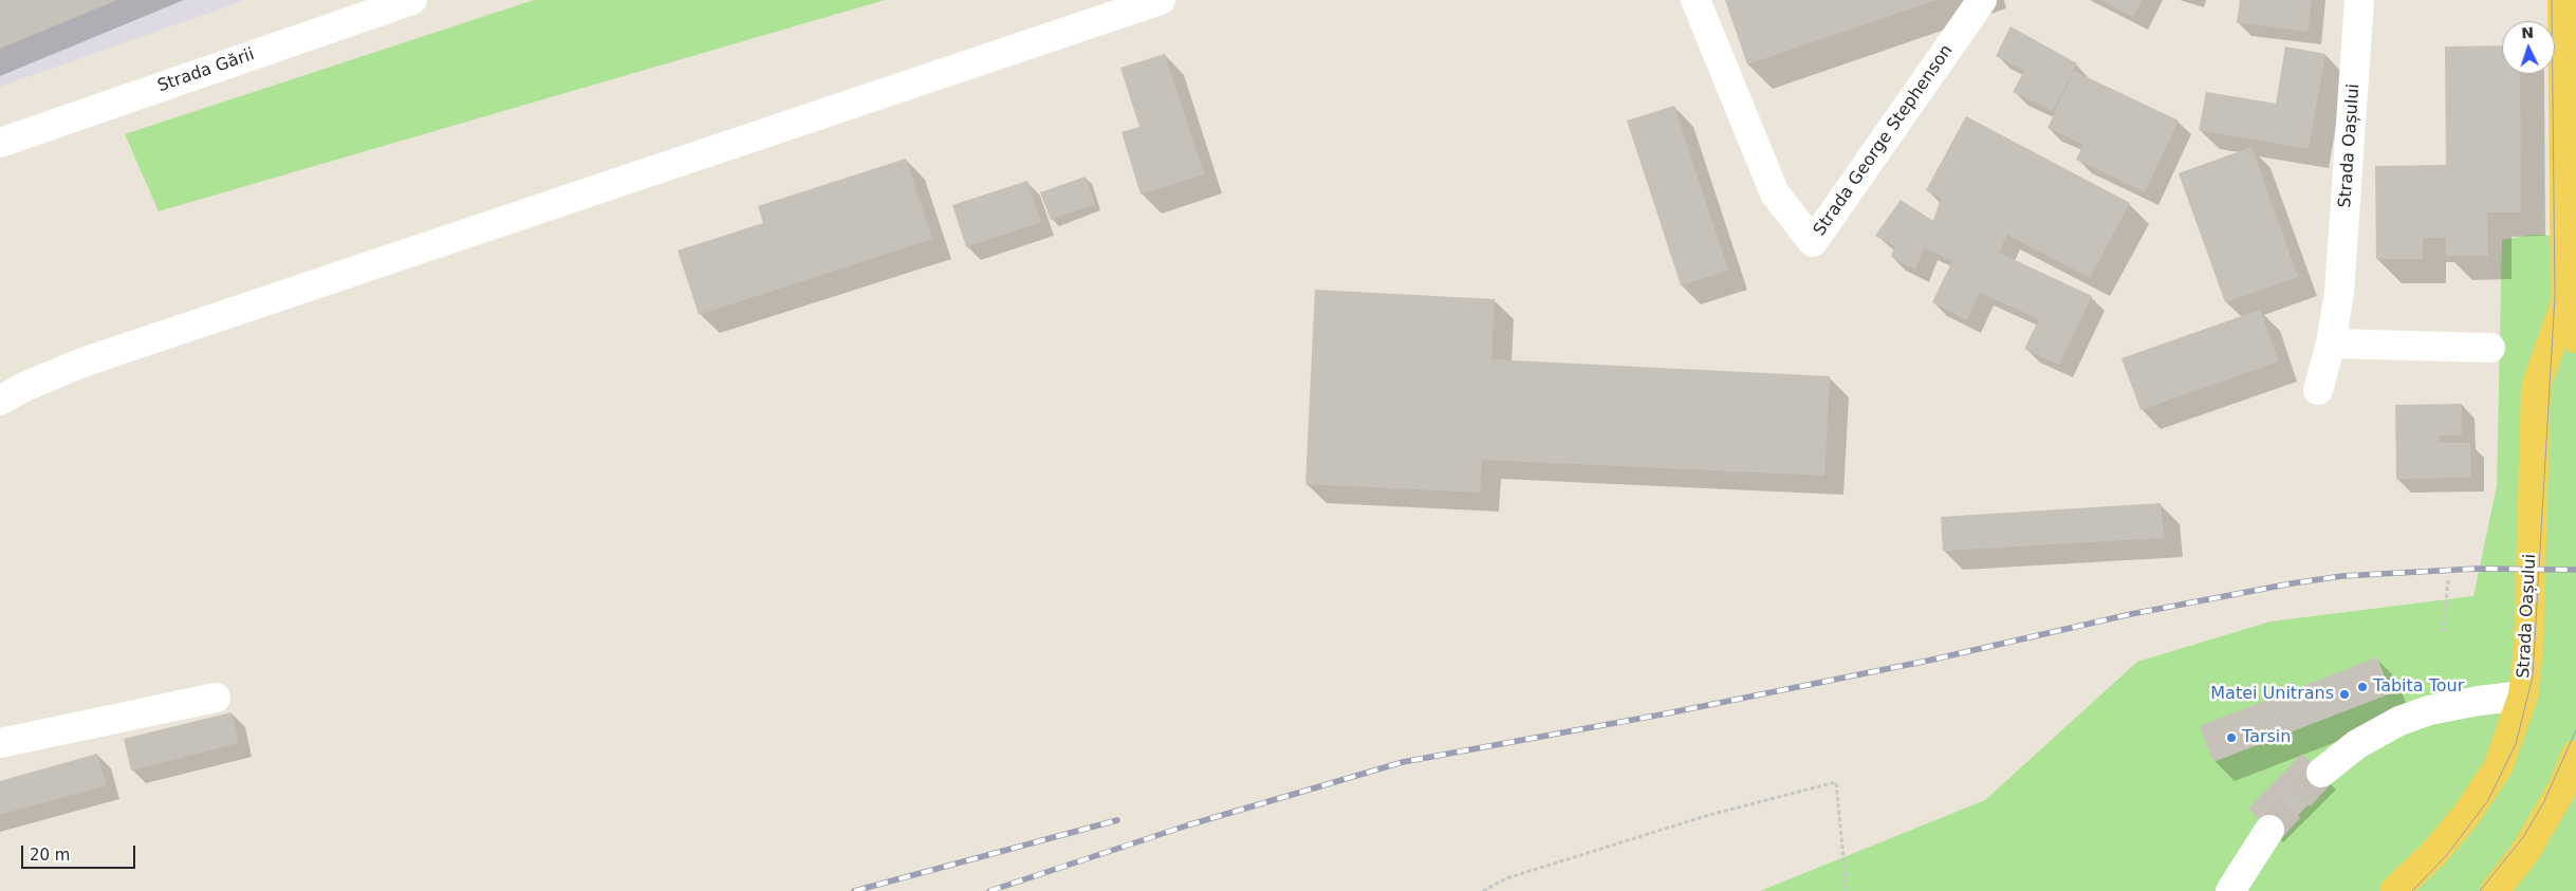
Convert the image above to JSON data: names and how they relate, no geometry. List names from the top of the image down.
{
  "streets": {
    "main road": ["Strada Oașului"],
    "street": ["Strada Gării", "Strada George Stephenson"]
  },
  "places": ["Tabita Tour", "Matei Unitrans", "Tarsin"],
  "scale_bar": "20 m",
  "north": "top"
}
